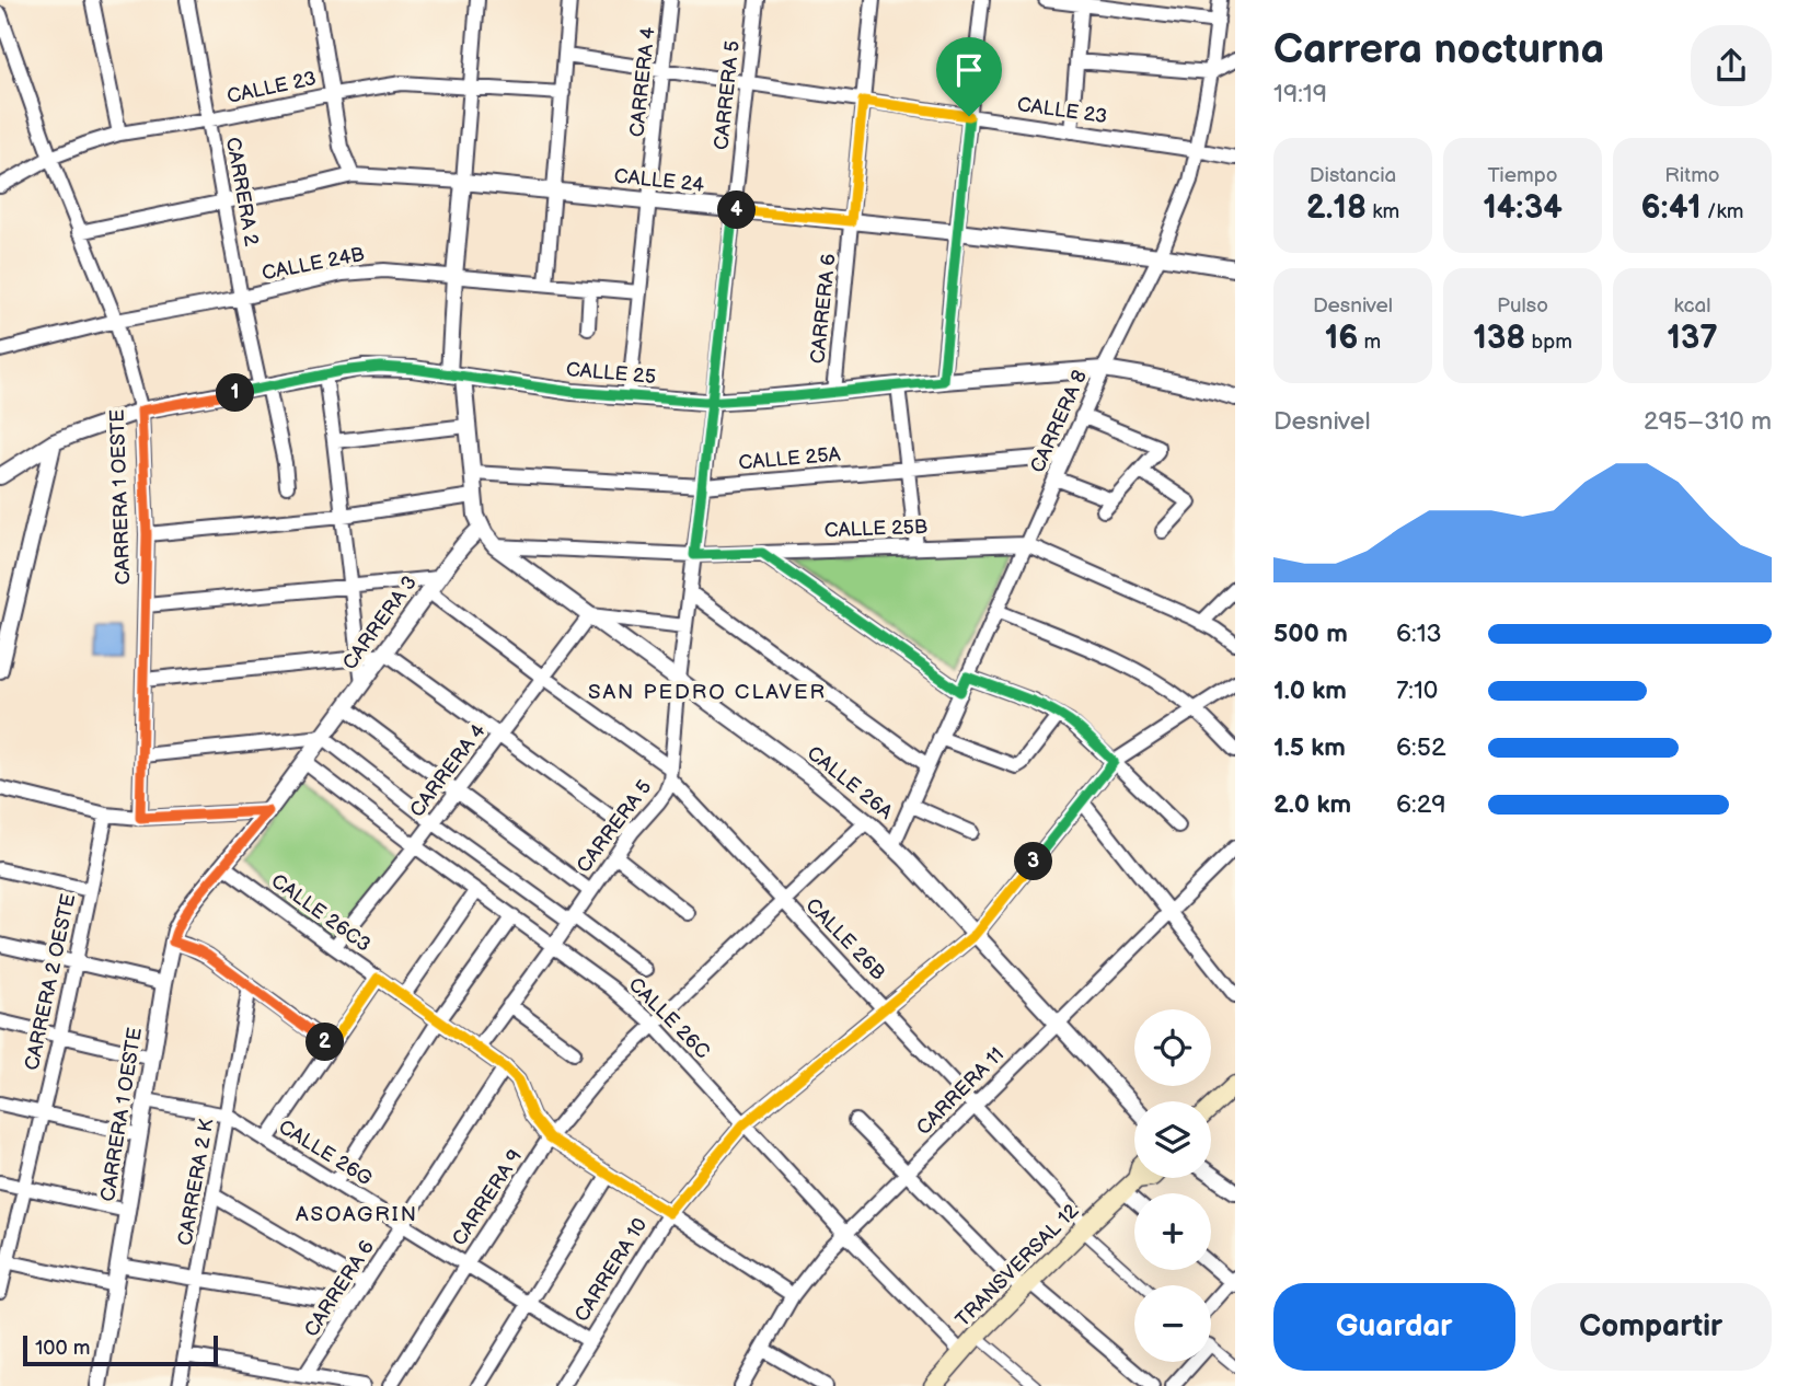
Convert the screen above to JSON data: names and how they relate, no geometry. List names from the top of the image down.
{
  "streets": {
    "main road": ["TRANSVERSAL 12"],
    "street": [
      "CARRERA 4",
      "CALLE 23",
      "CARRERA 5",
      "CALLE 24",
      "CARRERA 2",
      "CALLE 24B",
      "CARRERA 6",
      "CALLE 25",
      "CARRERA 8",
      "CALLE 25A",
      "CARRERA 1 OESTE",
      "CALLE 25B",
      "CARRERA 3",
      "CALLE 26A",
      "CALLE 26C3",
      "CALLE 26B",
      "CARRERA 2 OESTE",
      "CALLE 26C",
      "CARRERA 11",
      "CALLE 26G",
      "CARRERA 2 K",
      "CARRERA 9",
      "CARRERA 10"
    ]
  },
  "crossings": [
    ["CARRERA 4", "CALLE 23"],
    ["CARRERA 4", "CALLE 24"],
    ["CARRERA 4", "CALLE 24B"],
    ["CARRERA 4", "CALLE 25"],
    ["CARRERA 4", "CALLE 26A"],
    ["CARRERA 4", "CALLE 26C3"],
    ["CARRERA 4", "CALLE 26B"],
    ["CARRERA 4", "CALLE 26C"],
    ["CALLE 23", "CARRERA 5"],
    ["CALLE 23", "CARRERA 2"],
    ["CALLE 23", "CARRERA 6"],
    ["CALLE 23", "CARRERA 8"],
    ["CALLE 23", "CARRERA 1 OESTE"],
    ["CARRERA 5", "CALLE 24"],
    ["CARRERA 5", "CALLE 25"],
    ["CARRERA 5", "CALLE 25A"],
    ["CARRERA 5", "CALLE 25B"],
    ["CARRERA 5", "CALLE 26A"],
    ["CARRERA 5", "CALLE 26C3"],
    ["CARRERA 5", "CALLE 26B"],
    ["CARRERA 5", "CALLE 26C"],
    ["CALLE 24", "CARRERA 2"],
    ["CALLE 24", "CARRERA 6"],
    ["CALLE 24", "CARRERA 8"],
    ["CALLE 24", "CARRERA 1 OESTE"],
    ["CARRERA 2", "CALLE 24B"],
    ["CARRERA 2", "CALLE 25"],
    ["CALLE 24B", "CARRERA 1 OESTE"],
    ["CARRERA 6", "CALLE 25"],
    ["CARRERA 6", "CALLE 26C3"],
    ["CARRERA 6", "CALLE 26G"],
    ["CALLE 25", "CARRERA 8"],
    ["CALLE 25", "CARRERA 1 OESTE"],
    ["CARRERA 8", "CALLE 25A"],
    ["CARRERA 8", "CALLE 25B"],
    ["CARRERA 8", "CALLE 26A"],
    ["CARRERA 1 OESTE", "CARRERA 3"],
    ["CARRERA 1 OESTE", "CALLE 26C3"],
    ["CARRERA 1 OESTE", "CALLE 26G"],
    ["CALLE 25B", "CALLE 26A"],
    ["CARRERA 3", "CALLE 26A"],
    ["CARRERA 3", "CALLE 26C3"],
    ["CARRERA 3", "CALLE 26B"],
    ["CARRERA 3", "CALLE 26C"],
    ["CALLE 26A", "CARRERA 11"],
    ["CALLE 26A", "CARRERA 9"],
    ["CALLE 26A", "CARRERA 10"],
    ["CALLE 26C3", "CARRERA 11"],
    ["CALLE 26C3", "CARRERA 9"],
    ["CALLE 26C3", "CARRERA 10"],
    ["CALLE 26B", "CARRERA 11"],
    ["CALLE 26B", "CARRERA 9"],
    ["CALLE 26B", "TRANSVERSAL 12"],
    ["CALLE 26B", "CARRERA 10"],
    ["CALLE 26C", "CARRERA 11"],
    ["CALLE 26C", "CARRERA 9"],
    ["CALLE 26C", "TRANSVERSAL 12"],
    ["CALLE 26C", "CARRERA 10"],
    ["CALLE 26G", "CARRERA 2 K"],
    ["CALLE 26G", "CARRERA 9"],
    ["CALLE 26G", "CARRERA 10"]
  ],
  "districts": ["SAN PEDRO CLAVER", "ASOAGRIN"],
  "scale_bar": "100 m",
  "page": {
    "heading": ["Carrera nocturna", "19:19"],
    "stats": [
      ["Distancia", "2.18 km"],
      ["Tiempo", "14:34"],
      ["Ritmo", "6:41 /km"],
      ["Desnivel", "16 m"],
      ["Pulso", "138 bpm"],
      ["kcal", "137"]
    ],
    "pins": [
      "4",
      "1",
      "3",
      "2"
    ],
    "chart": ["Desnivel", "295–310 m"],
    "list": [
      {
        "name": "500 m",
        "note": "6:13"
      },
      {
        "name": "1.0 km",
        "note": "7:10"
      },
      {
        "name": "1.5 km",
        "note": "6:52"
      },
      {
        "name": "2.0 km",
        "note": "6:29"
      }
    ],
    "map_buttons": ["+", "−"],
    "buttons": ["Guardar", "Compartir"],
    "scale": "100 m"
  }
}
